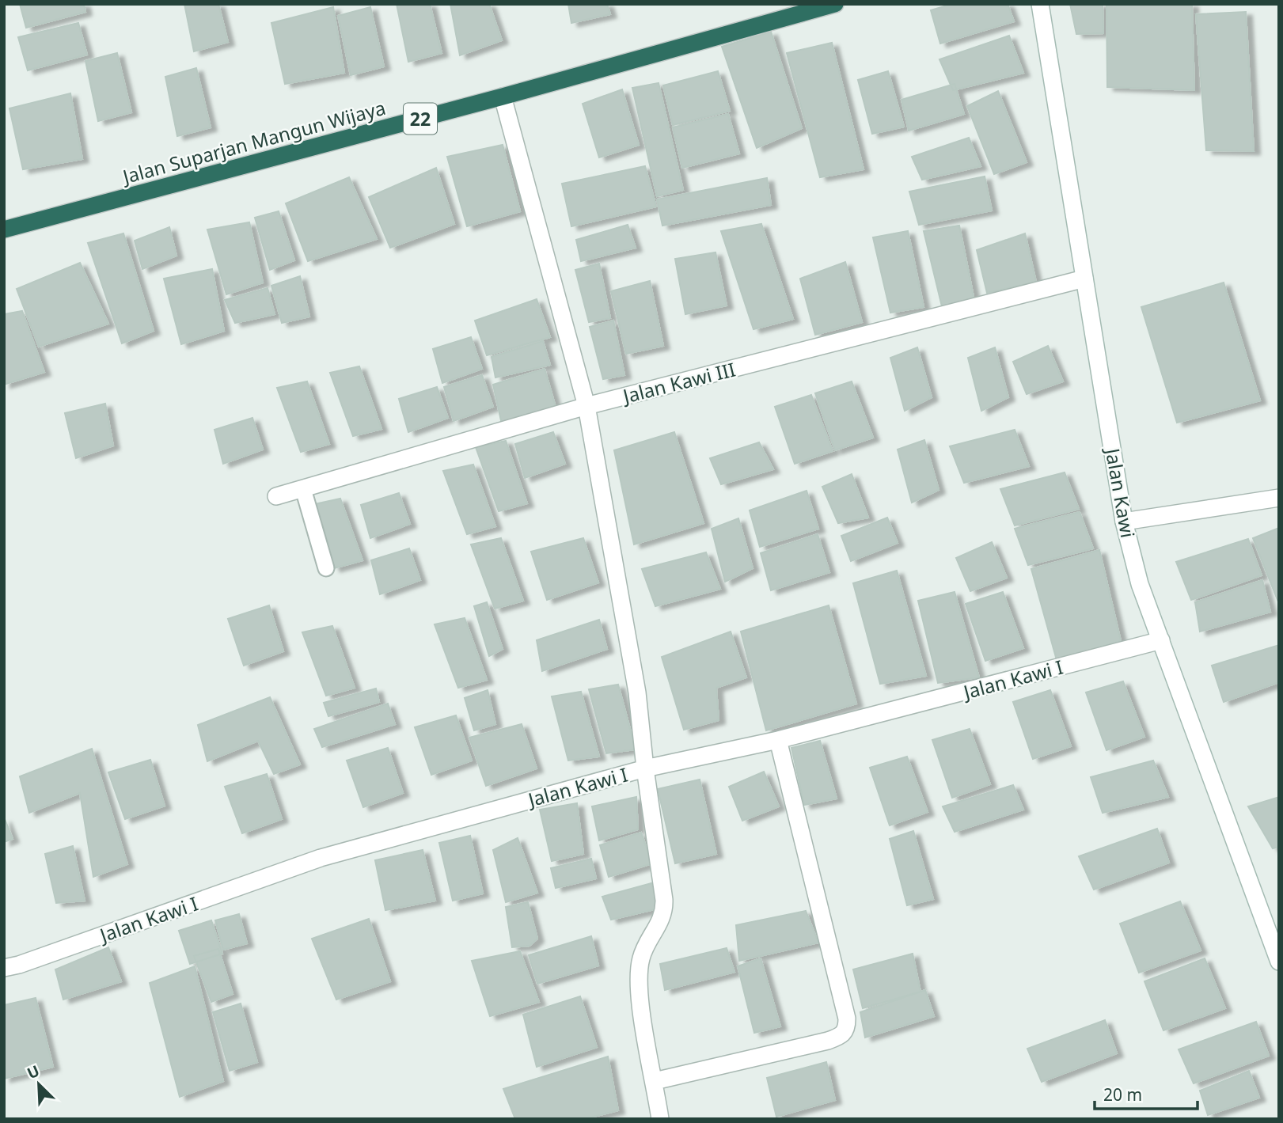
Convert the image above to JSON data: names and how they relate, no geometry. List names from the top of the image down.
{
  "streets": {
    "highway": ["22", "Jalan Suparjan Mangun Wijaya"],
    "street": ["Jalan Kawi III", "Jalan Kawi", "Jalan Kawi I"]
  },
  "crossings": [
    ["Jalan Kawi III", "Jalan Kawi"],
    ["Jalan Kawi", "Jalan Kawi I"]
  ],
  "scale_bar": "20 m",
  "north": "top left"
}
